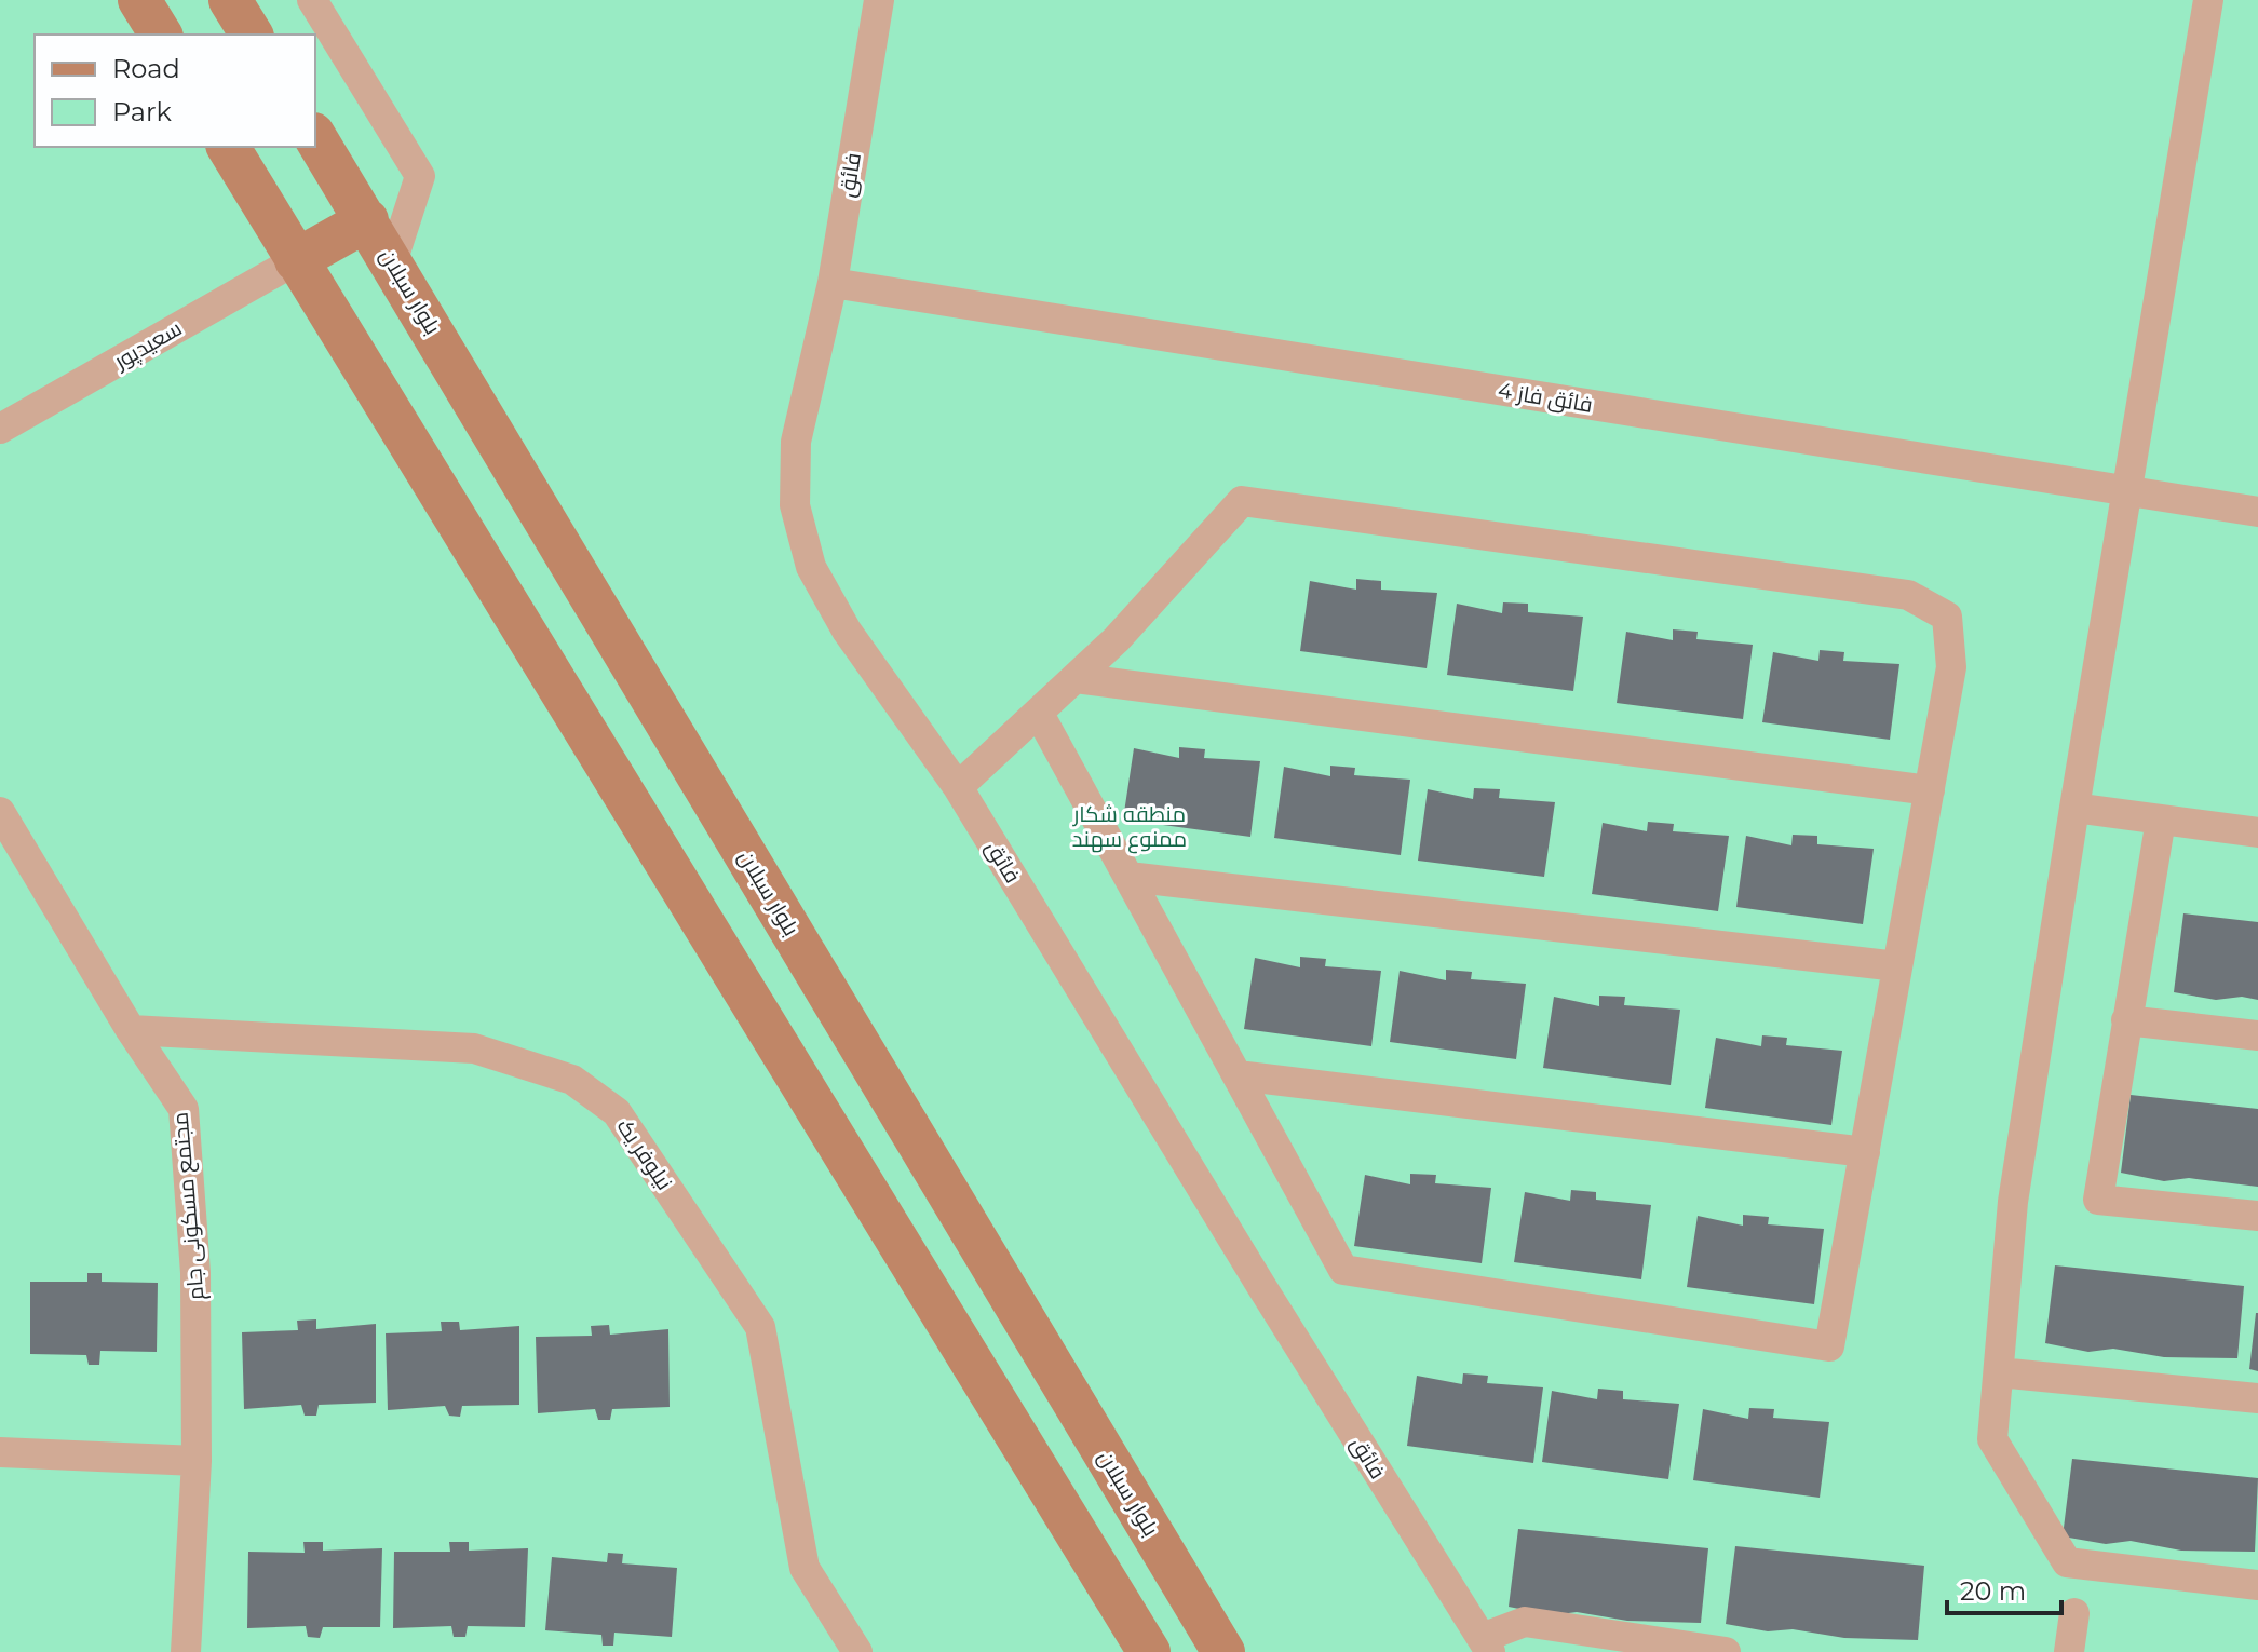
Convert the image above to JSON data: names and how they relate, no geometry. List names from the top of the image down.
{
  "streets": {
    "street": [
      "فائق",
      "بلوار سبلان",
      "سعیدپور",
      "فائق فاز 4",
      "نیلوفر یک",
      "مجتمع مسکونی جام"
    ]
  },
  "crossings": [
    ["فائق", "فائق فاز 4"],
    ["نیلوفر یک", "مجتمع مسکونی جام"]
  ],
  "parks": ["منطقه شکار ممنوع سهند"],
  "legend": ["Road", "Park"],
  "scale_bar": "20 m"
}
